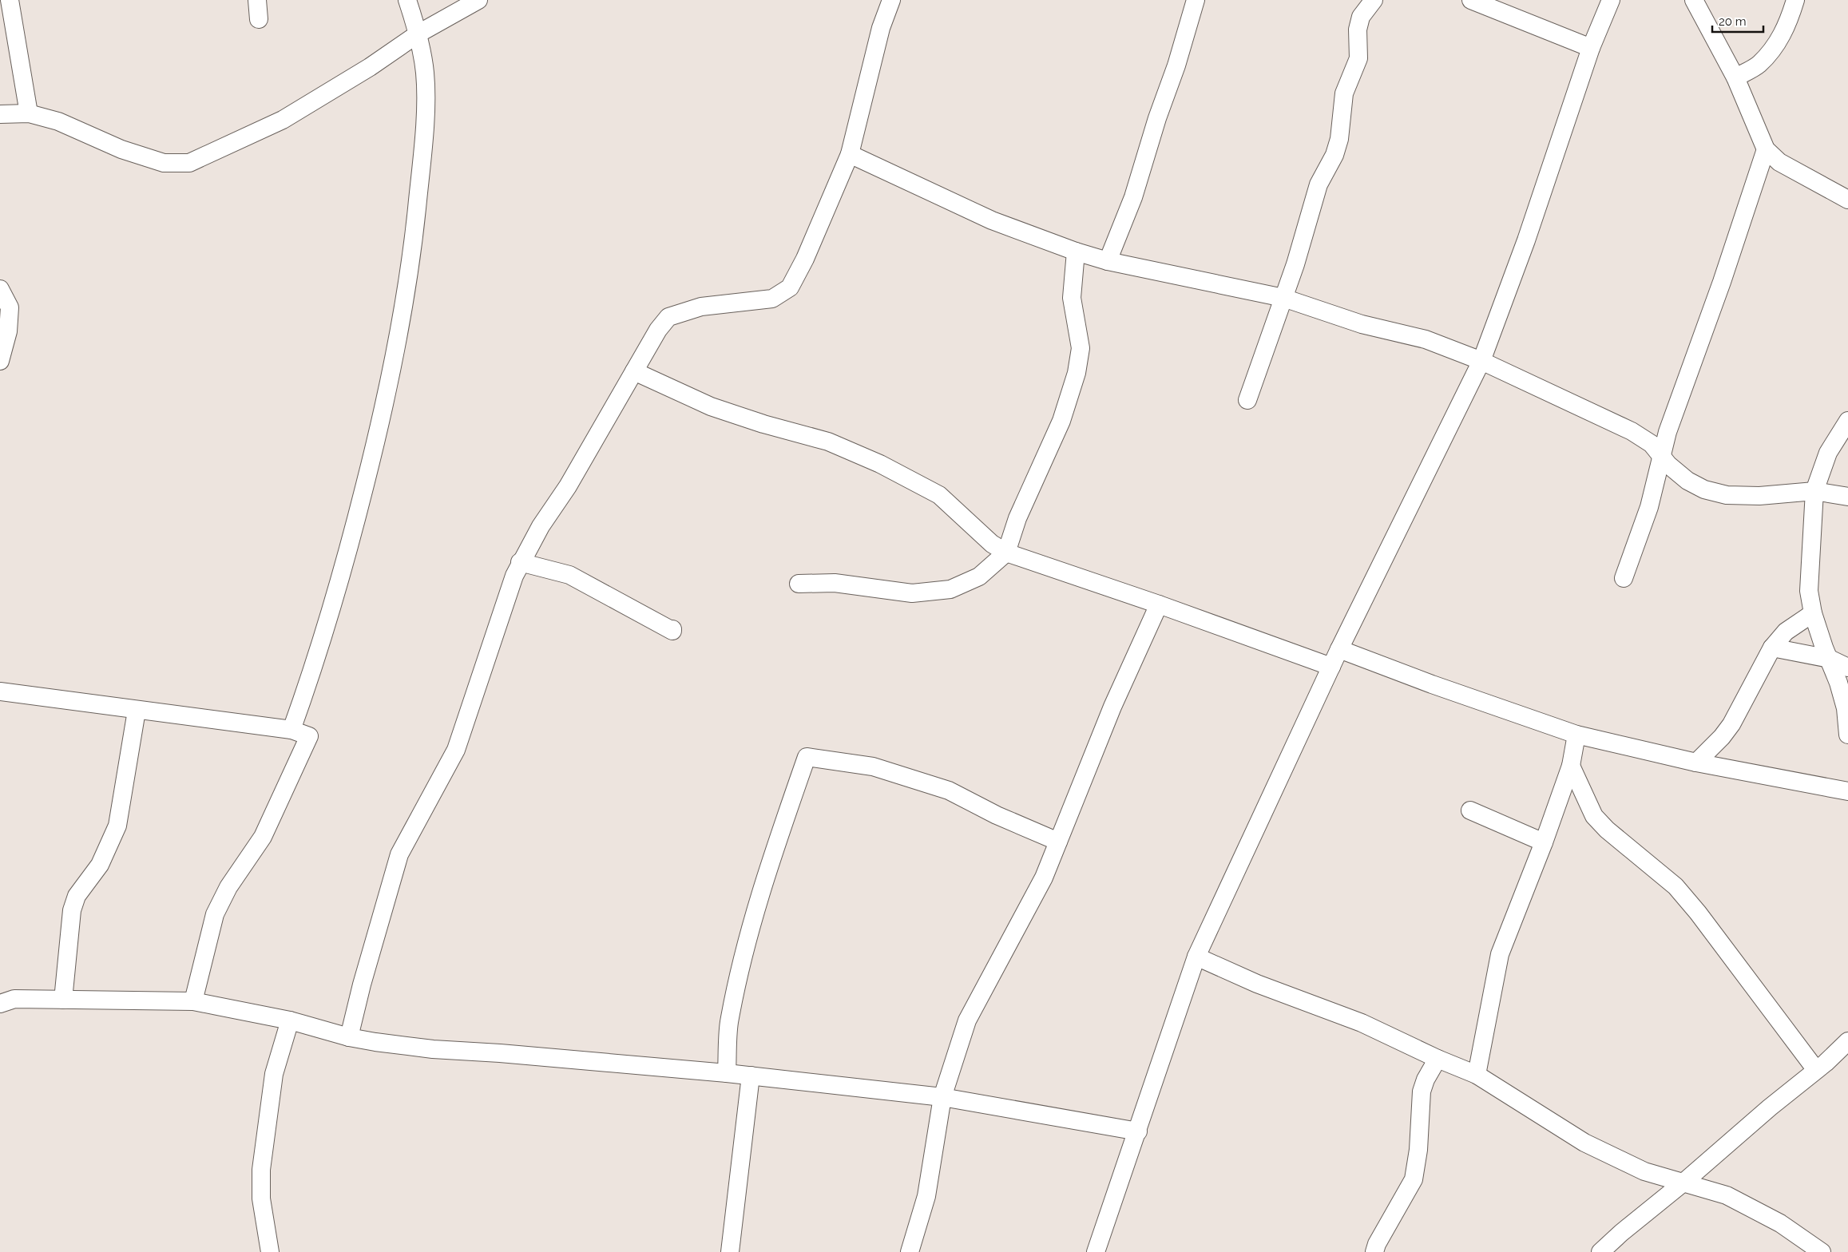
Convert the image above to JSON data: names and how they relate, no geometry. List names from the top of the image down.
{
  "scale_bar": "20 m"
}
